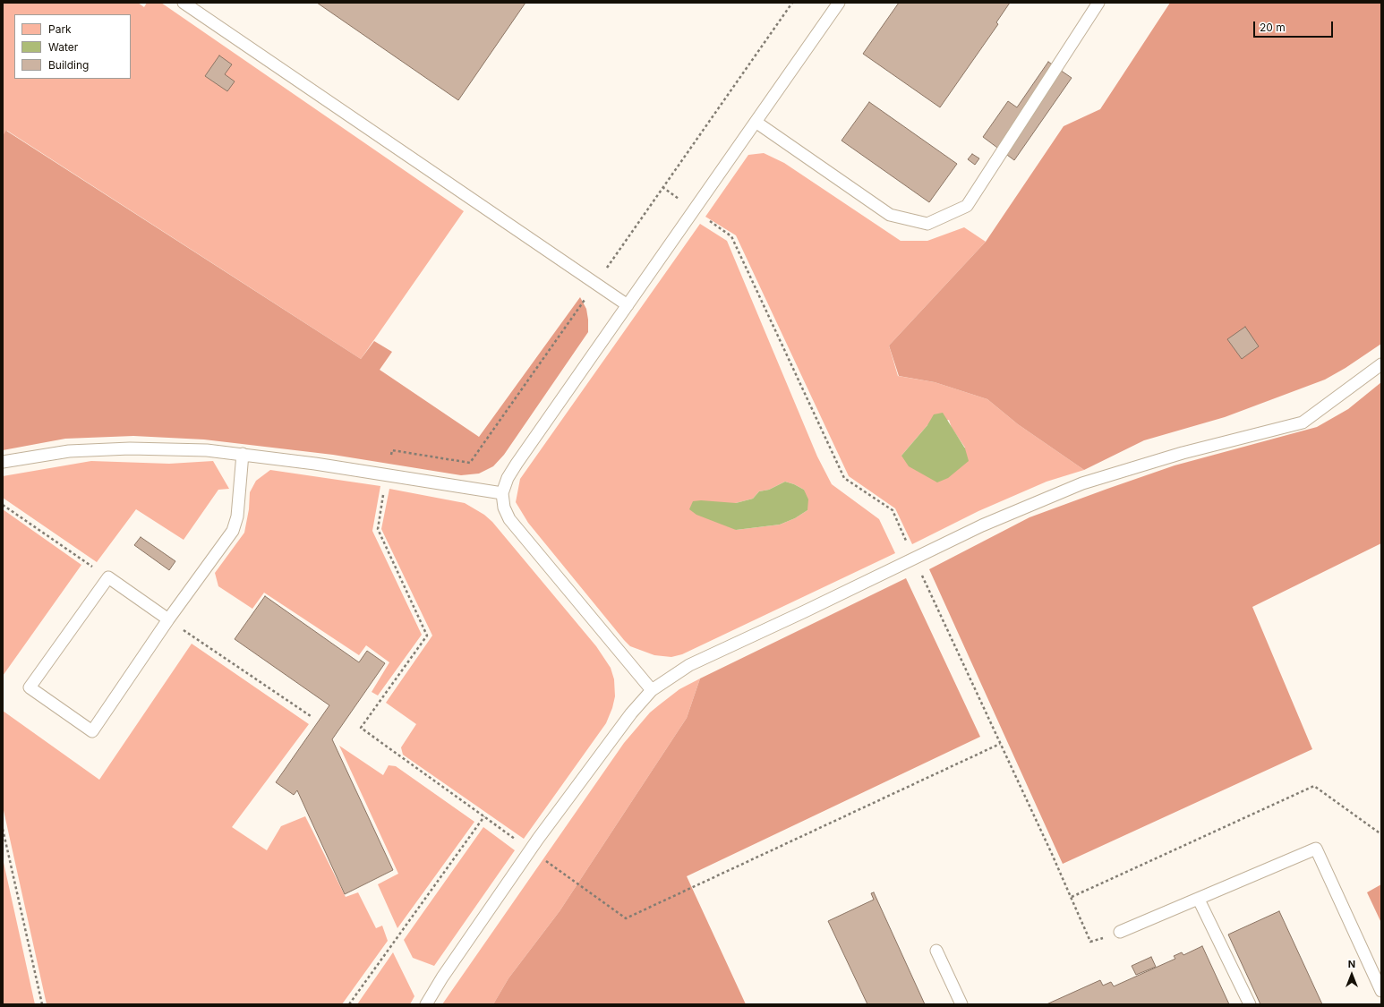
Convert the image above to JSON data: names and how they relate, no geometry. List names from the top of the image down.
{
  "legend": ["Park", "Water", "Building"],
  "scale_bar": "20 m",
  "north": "top"
}
